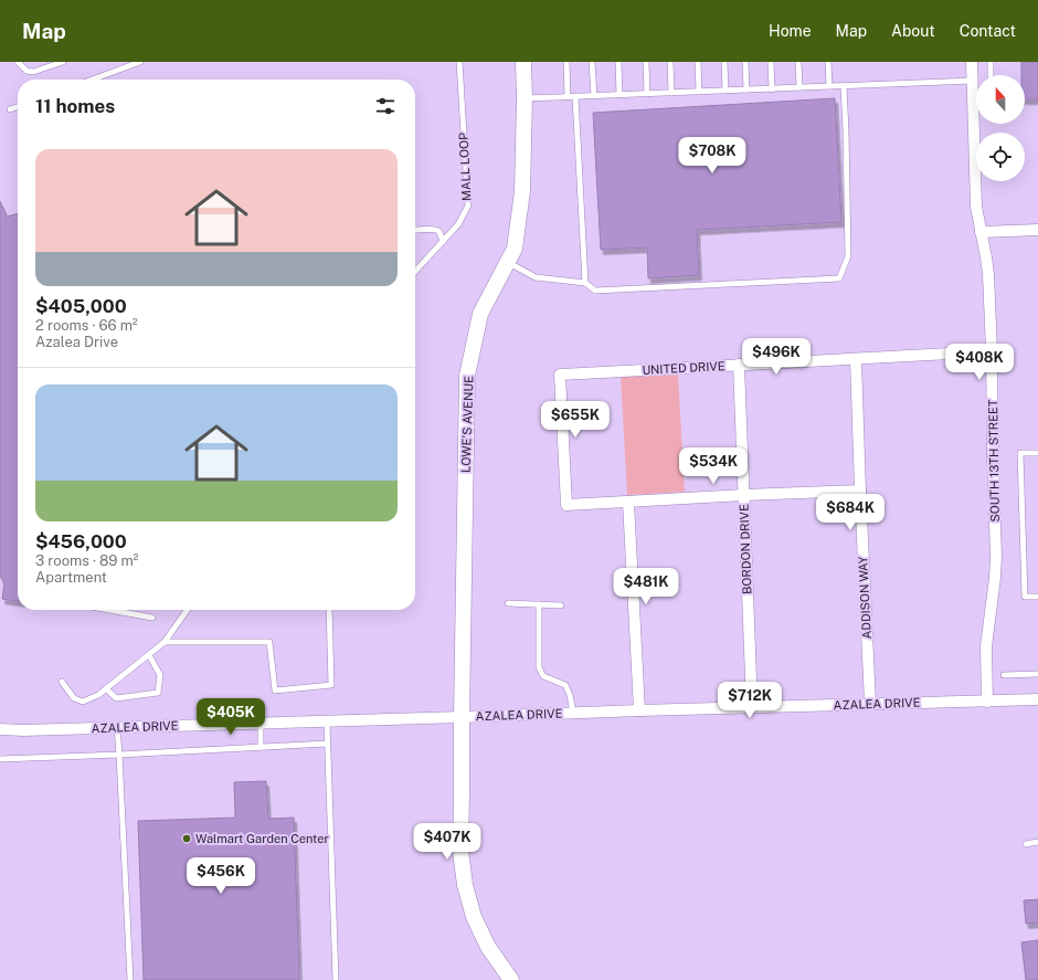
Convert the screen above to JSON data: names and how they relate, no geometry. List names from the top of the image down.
{
  "streets": {
    "street": [
      "UNITED DRIVE",
      "LOWE'S AVENUE",
      "SOUTH 13TH STREET",
      "BORDON DRIVE",
      "ADDISON WAY",
      "AZALEA DRIVE"
    ],
    "lane": ["MALL LOOP"]
  },
  "crossings": [
    ["UNITED DRIVE", "SOUTH 13TH STREET"],
    ["UNITED DRIVE", "BORDON DRIVE"],
    ["UNITED DRIVE", "ADDISON WAY"],
    ["LOWE'S AVENUE", "AZALEA DRIVE"],
    ["SOUTH 13TH STREET", "AZALEA DRIVE"],
    ["BORDON DRIVE", "AZALEA DRIVE"],
    ["ADDISON WAY", "AZALEA DRIVE"]
  ],
  "places": ["Walmart Garden Center"],
  "north": "top",
  "page": {
    "header": "Map",
    "nav": [
      "Home",
      "Map",
      "About",
      "Contact"
    ],
    "heading": "11 homes",
    "list": [
      {
        "name": "$405,000",
        "note": "2 rooms · 66 m² · Azalea Drive"
      },
      {
        "name": "$456,000",
        "note": "3 rooms · 89 m² · Apartment"
      }
    ],
    "price": [
      "$708K",
      "$496K",
      "$408K",
      "$655K",
      "$534K",
      "$684K",
      "$481K",
      "$712K",
      "$405K",
      "$407K",
      "$456K"
    ]
  }
}
